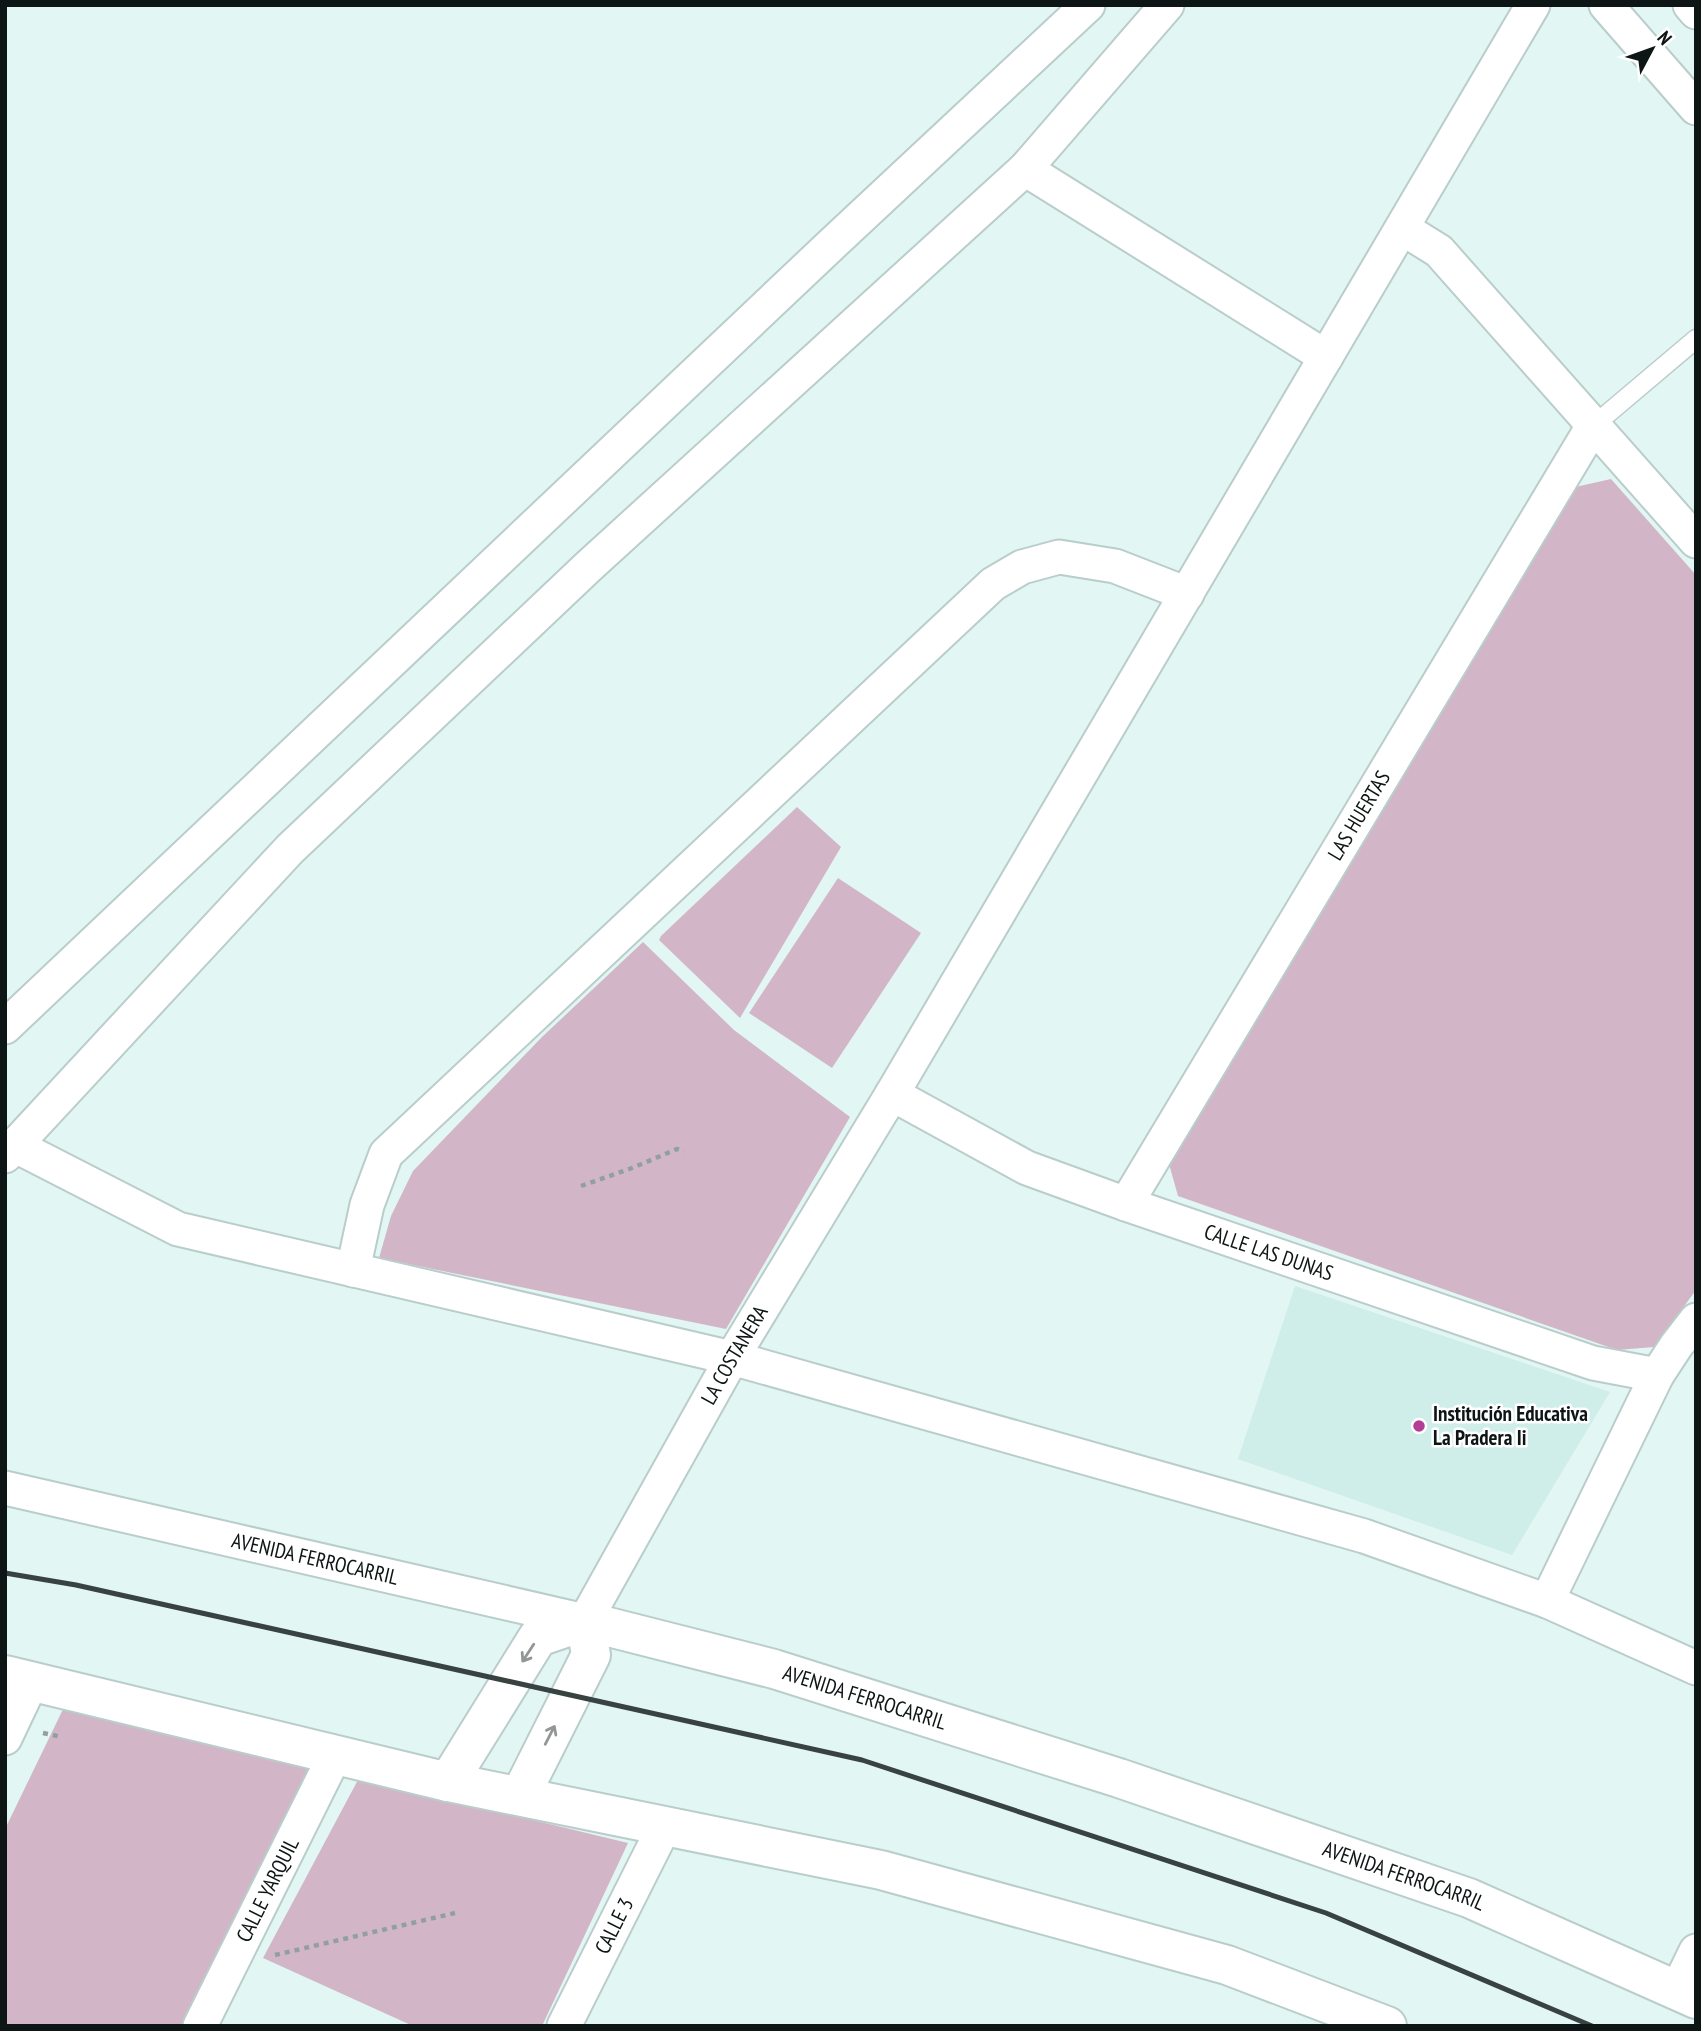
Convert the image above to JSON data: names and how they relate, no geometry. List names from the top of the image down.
{
  "streets": {
    "street": [
      "LAS HUERTAS",
      "CALLE LAS DUNAS",
      "LA COSTANERA",
      "AVENIDA FERROCARRIL",
      "CALLE YARQUIL",
      "CALLE 3"
    ]
  },
  "crossings": [
    ["LAS HUERTAS", "CALLE LAS DUNAS"],
    ["CALLE LAS DUNAS", "LA COSTANERA"],
    ["LA COSTANERA", "AVENIDA FERROCARRIL"]
  ],
  "places": ["Institución Educativa La Pradera Ii"],
  "north": "top right"
}
